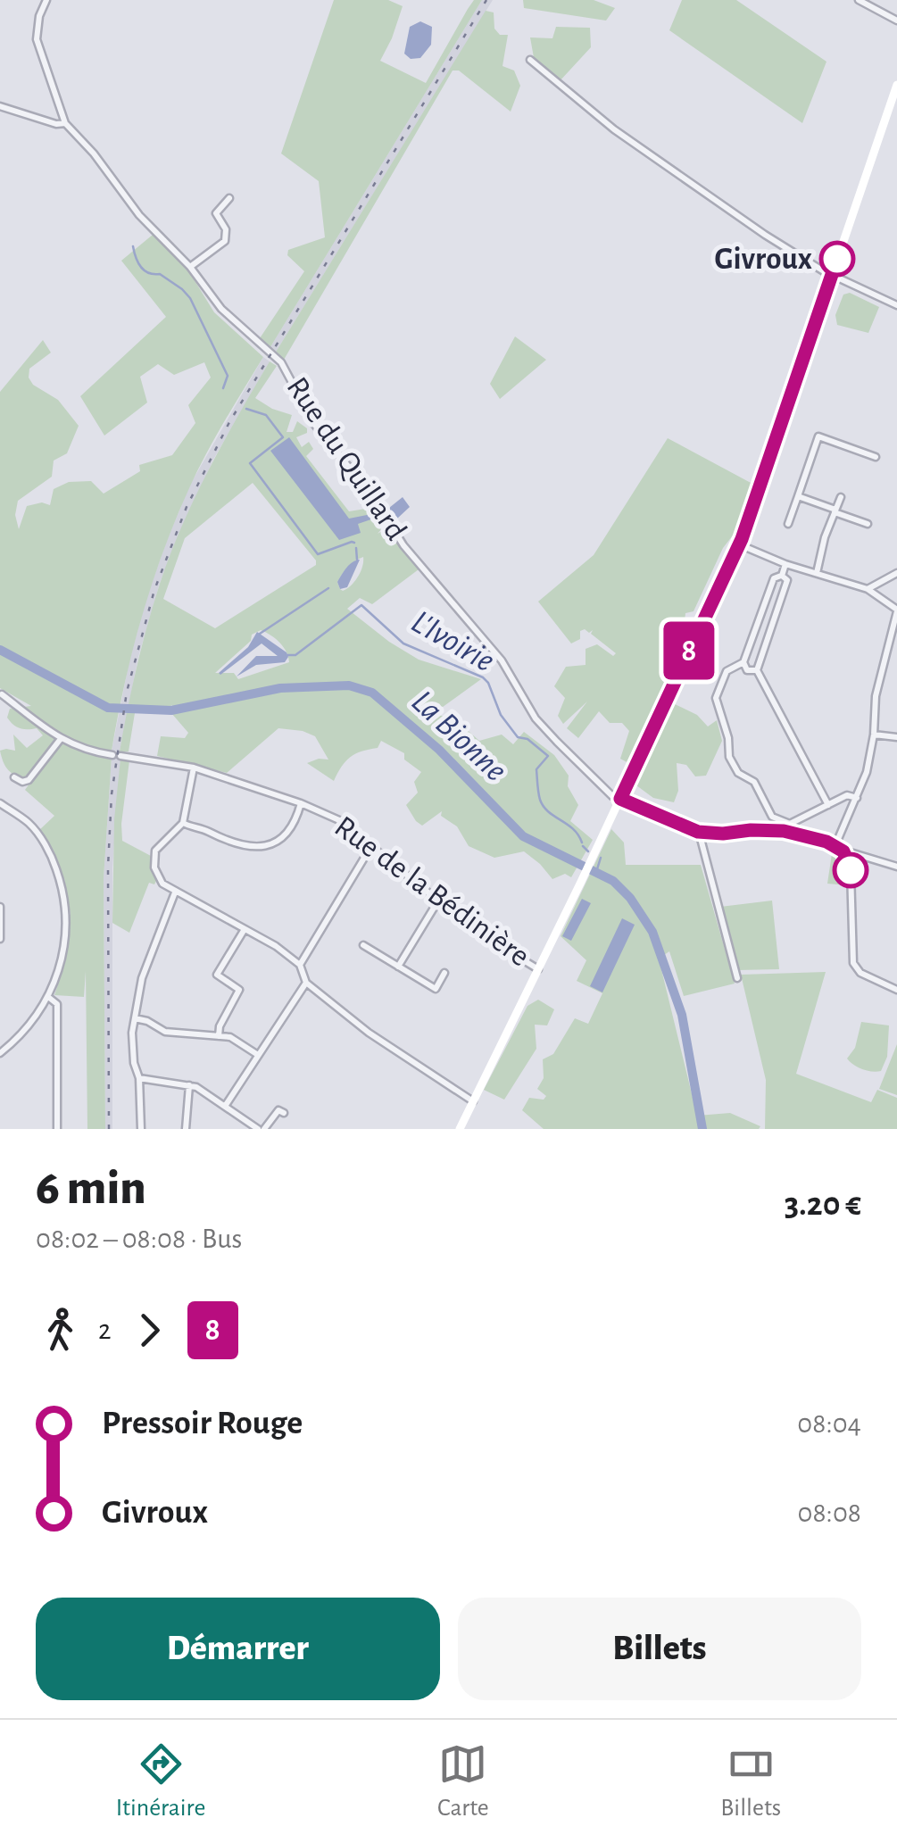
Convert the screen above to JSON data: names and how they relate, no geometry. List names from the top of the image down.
{
  "streets": {
    "street": ["Rue du Quillard", "Rue de la Bédinière"]
  },
  "water": ["L'Ivoirie", "La Bionne"],
  "places": ["Givroux"],
  "lines": ["bus line 8"],
  "page": {
    "on_map": "8",
    "heading": ["6 min", "08:02 – 08:08 · Bus", "3.20 €"],
    "legs": ["2", "8"],
    "list": [
      {
        "name": "Pressoir Rouge",
        "value": "08:04"
      },
      {
        "name": "Givroux",
        "value": "08:08"
      }
    ],
    "buttons": ["Démarrer", "Billets"],
    "tabs": ["Itinéraire", "Carte", "Billets"]
  }
}
